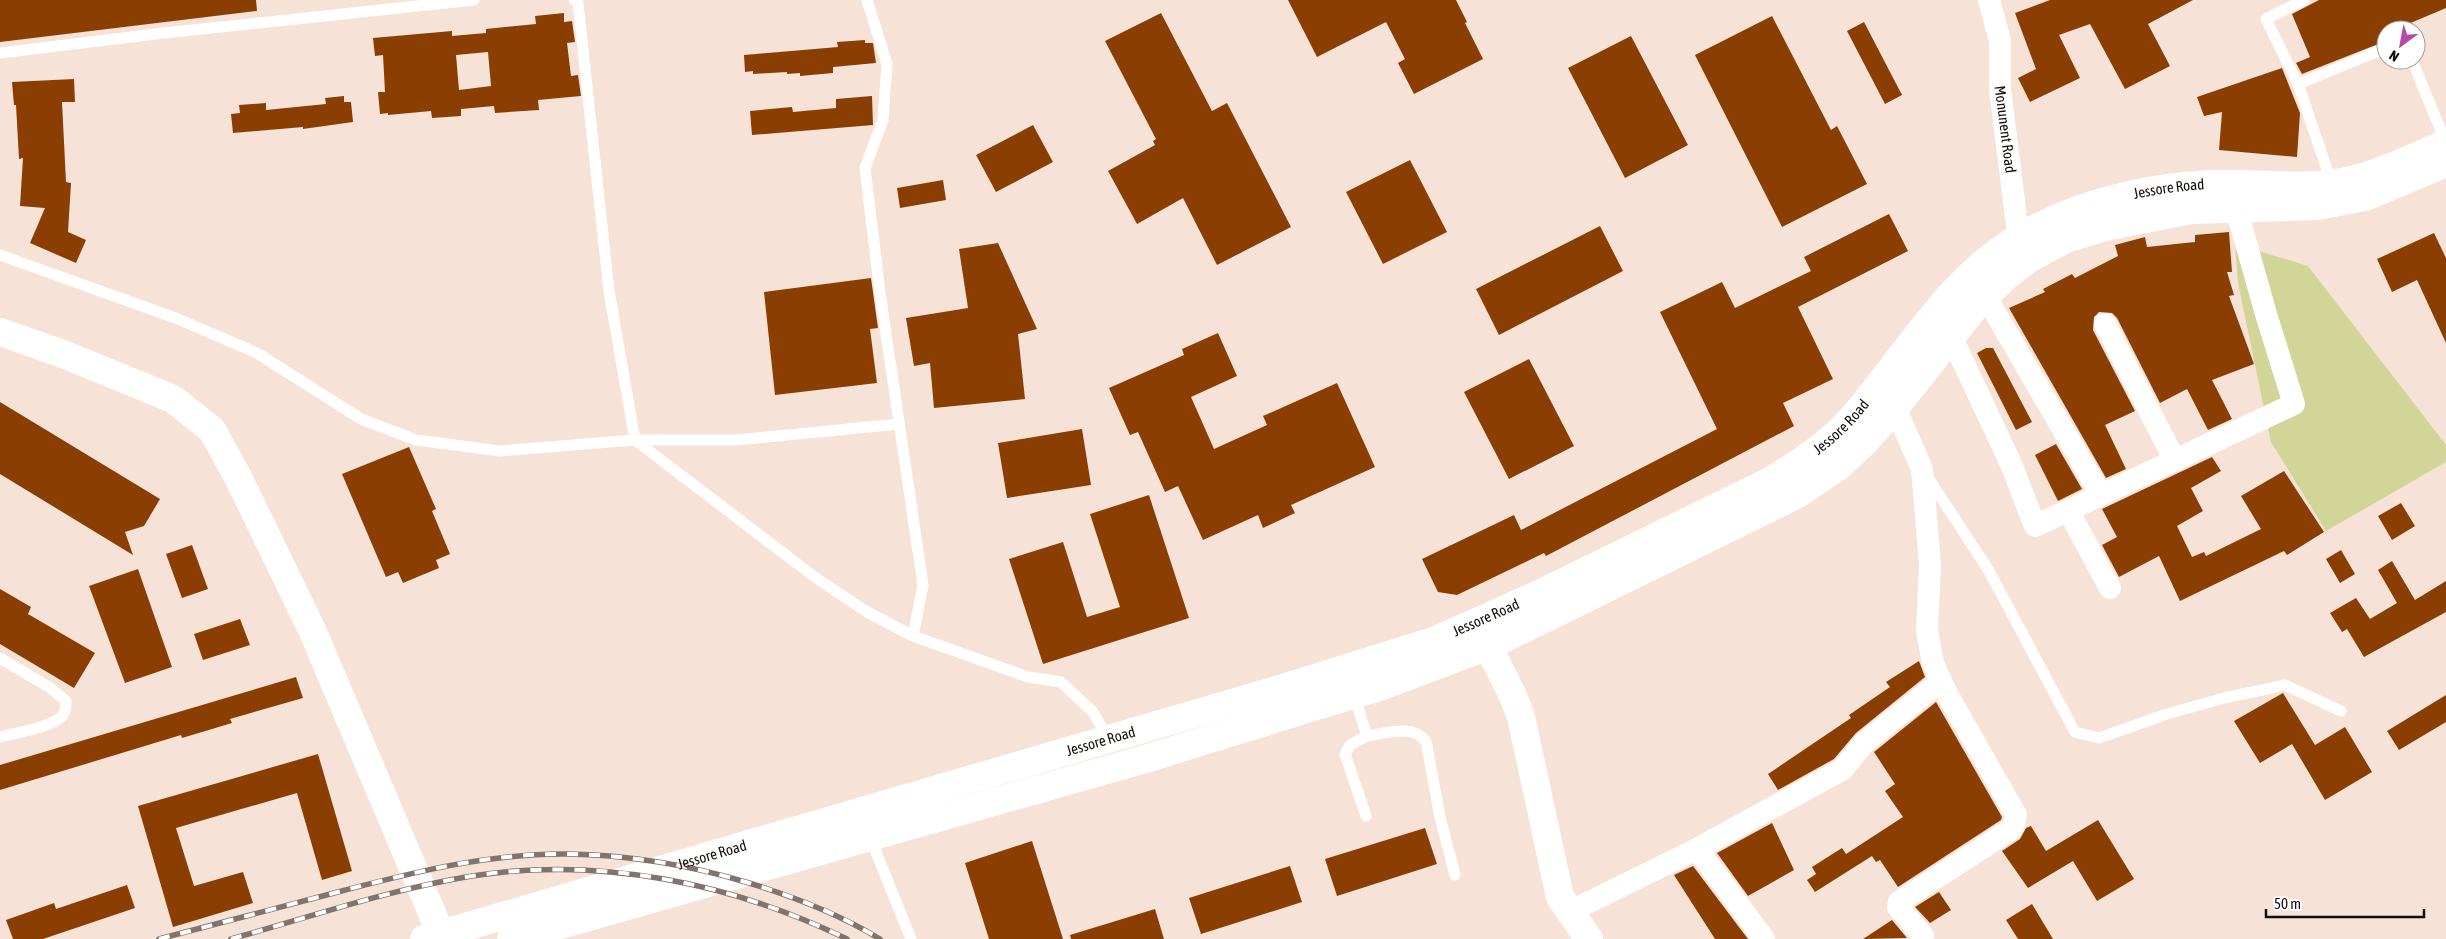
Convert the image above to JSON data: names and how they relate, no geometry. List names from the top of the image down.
{
  "streets": {
    "main road": ["Jessore Road"],
    "street": ["Monunent Road"]
  },
  "crossings": [
    ["Monunent Road", "Jessore Road"]
  ],
  "scale_bar": "50 m",
  "north": "bottom left"
}
